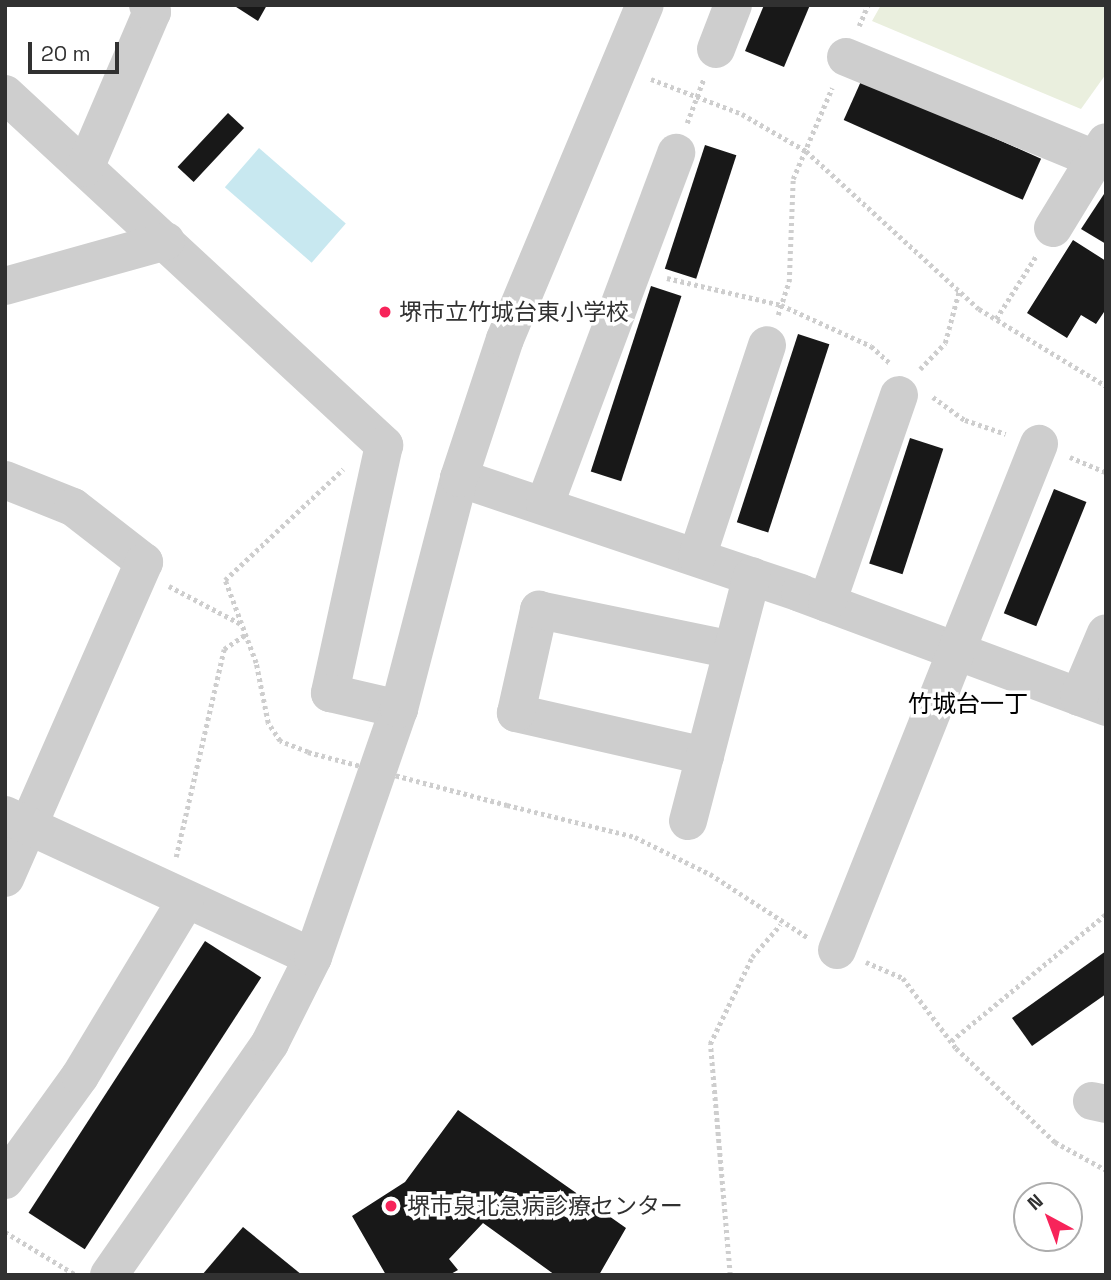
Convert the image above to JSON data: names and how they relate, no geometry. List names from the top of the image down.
{
  "districts": ["竹城台一丁"],
  "places": ["堺市立竹城台東小学校", "堺市泉北急病診療センター"],
  "scale_bar": "20 m",
  "north": "top left"
}
